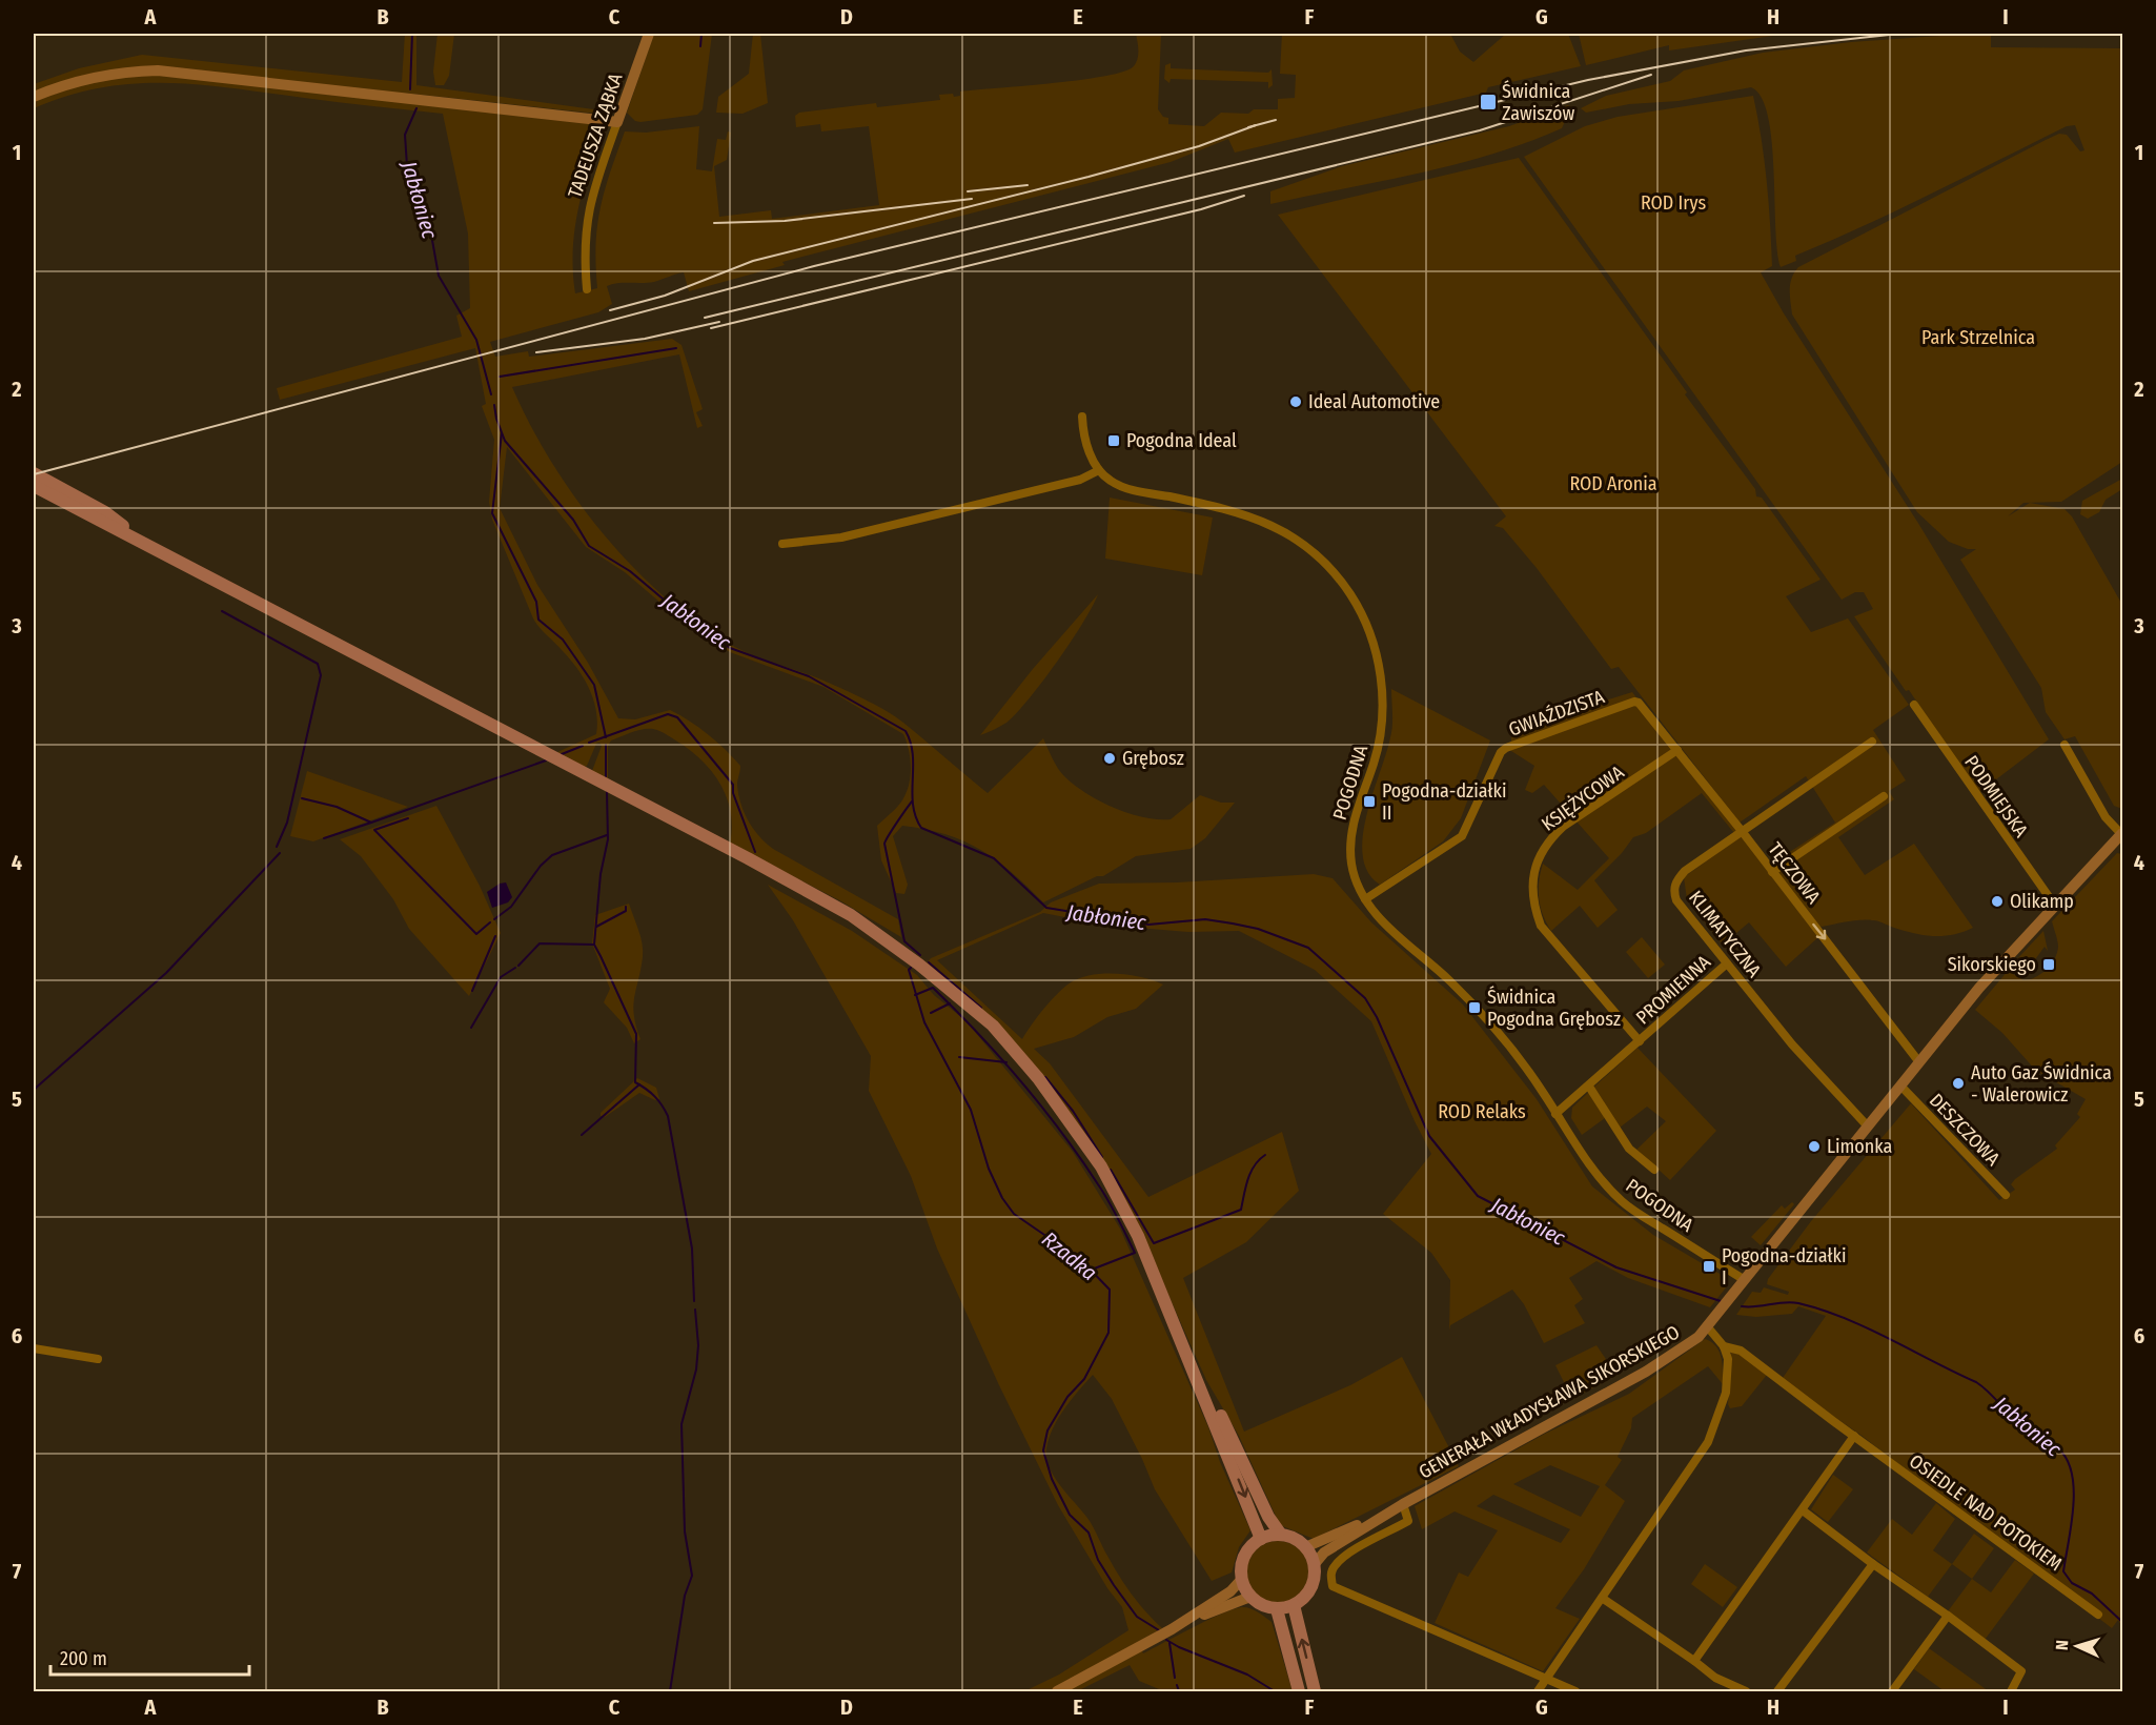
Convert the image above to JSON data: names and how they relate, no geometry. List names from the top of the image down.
{
  "streets": {
    "street": [
      "TADEUSZA ZĄBKA",
      "GWIAŹDZISTA",
      "POGODNA",
      "PODMIEJSKA",
      "KSIĘŻYCOWA",
      "TĘCZOWA",
      "KLIMATYCZNA",
      "PROMIENNA",
      "DESZCZOWA",
      "GENERAŁA WŁADYSŁAWA SIKORSKIEGO",
      "OSIEDLE NAD POTOKIEM"
    ]
  },
  "crossings": [
    ["GWIAŹDZISTA", "POGODNA"],
    ["GWIAŹDZISTA", "TĘCZOWA"],
    ["POGODNA", "PROMIENNA"],
    ["POGODNA", "GENERAŁA WŁADYSŁAWA SIKORSKIEGO"],
    ["PODMIEJSKA", "GENERAŁA WŁADYSŁAWA SIKORSKIEGO"],
    ["KSIĘŻYCOWA", "TĘCZOWA"],
    ["KSIĘŻYCOWA", "PROMIENNA"],
    ["TĘCZOWA", "KLIMATYCZNA"],
    ["TĘCZOWA", "GENERAŁA WŁADYSŁAWA SIKORSKIEGO"],
    ["KLIMATYCZNA", "PROMIENNA"],
    ["KLIMATYCZNA", "GENERAŁA WŁADYSŁAWA SIKORSKIEGO"],
    ["DESZCZOWA", "GENERAŁA WŁADYSŁAWA SIKORSKIEGO"]
  ],
  "one_way": ["TĘCZOWA"],
  "water": ["Jabłoniec", "Rzadka"],
  "parks": [
    "ROD Irys",
    "Park Strzelnica",
    "ROD Aronia",
    "ROD Relaks"
  ],
  "places": {
    "transit": [
      "Świdnica Zawiszów",
      "Pogodna Ideal",
      "Pogodna-działki II",
      "Sikorskiego",
      "Świdnica Pogodna Grębosz",
      "Pogodna-działki I"
    ],
    "other": [
      "Ideal Automotive",
      "Grębosz",
      "Olikamp",
      "Auto Gaz Świdnica - Walerowicz",
      "Limonka"
    ]
  },
  "scale_bar": "200 m",
  "north": "left",
  "grid": {
    "columns": [
      "A",
      "B",
      "C",
      "D",
      "E",
      "F",
      "G",
      "H",
      "I"
    ],
    "rows": [
      "1",
      "2",
      "3",
      "4",
      "5",
      "6",
      "7"
    ]
  }
}
